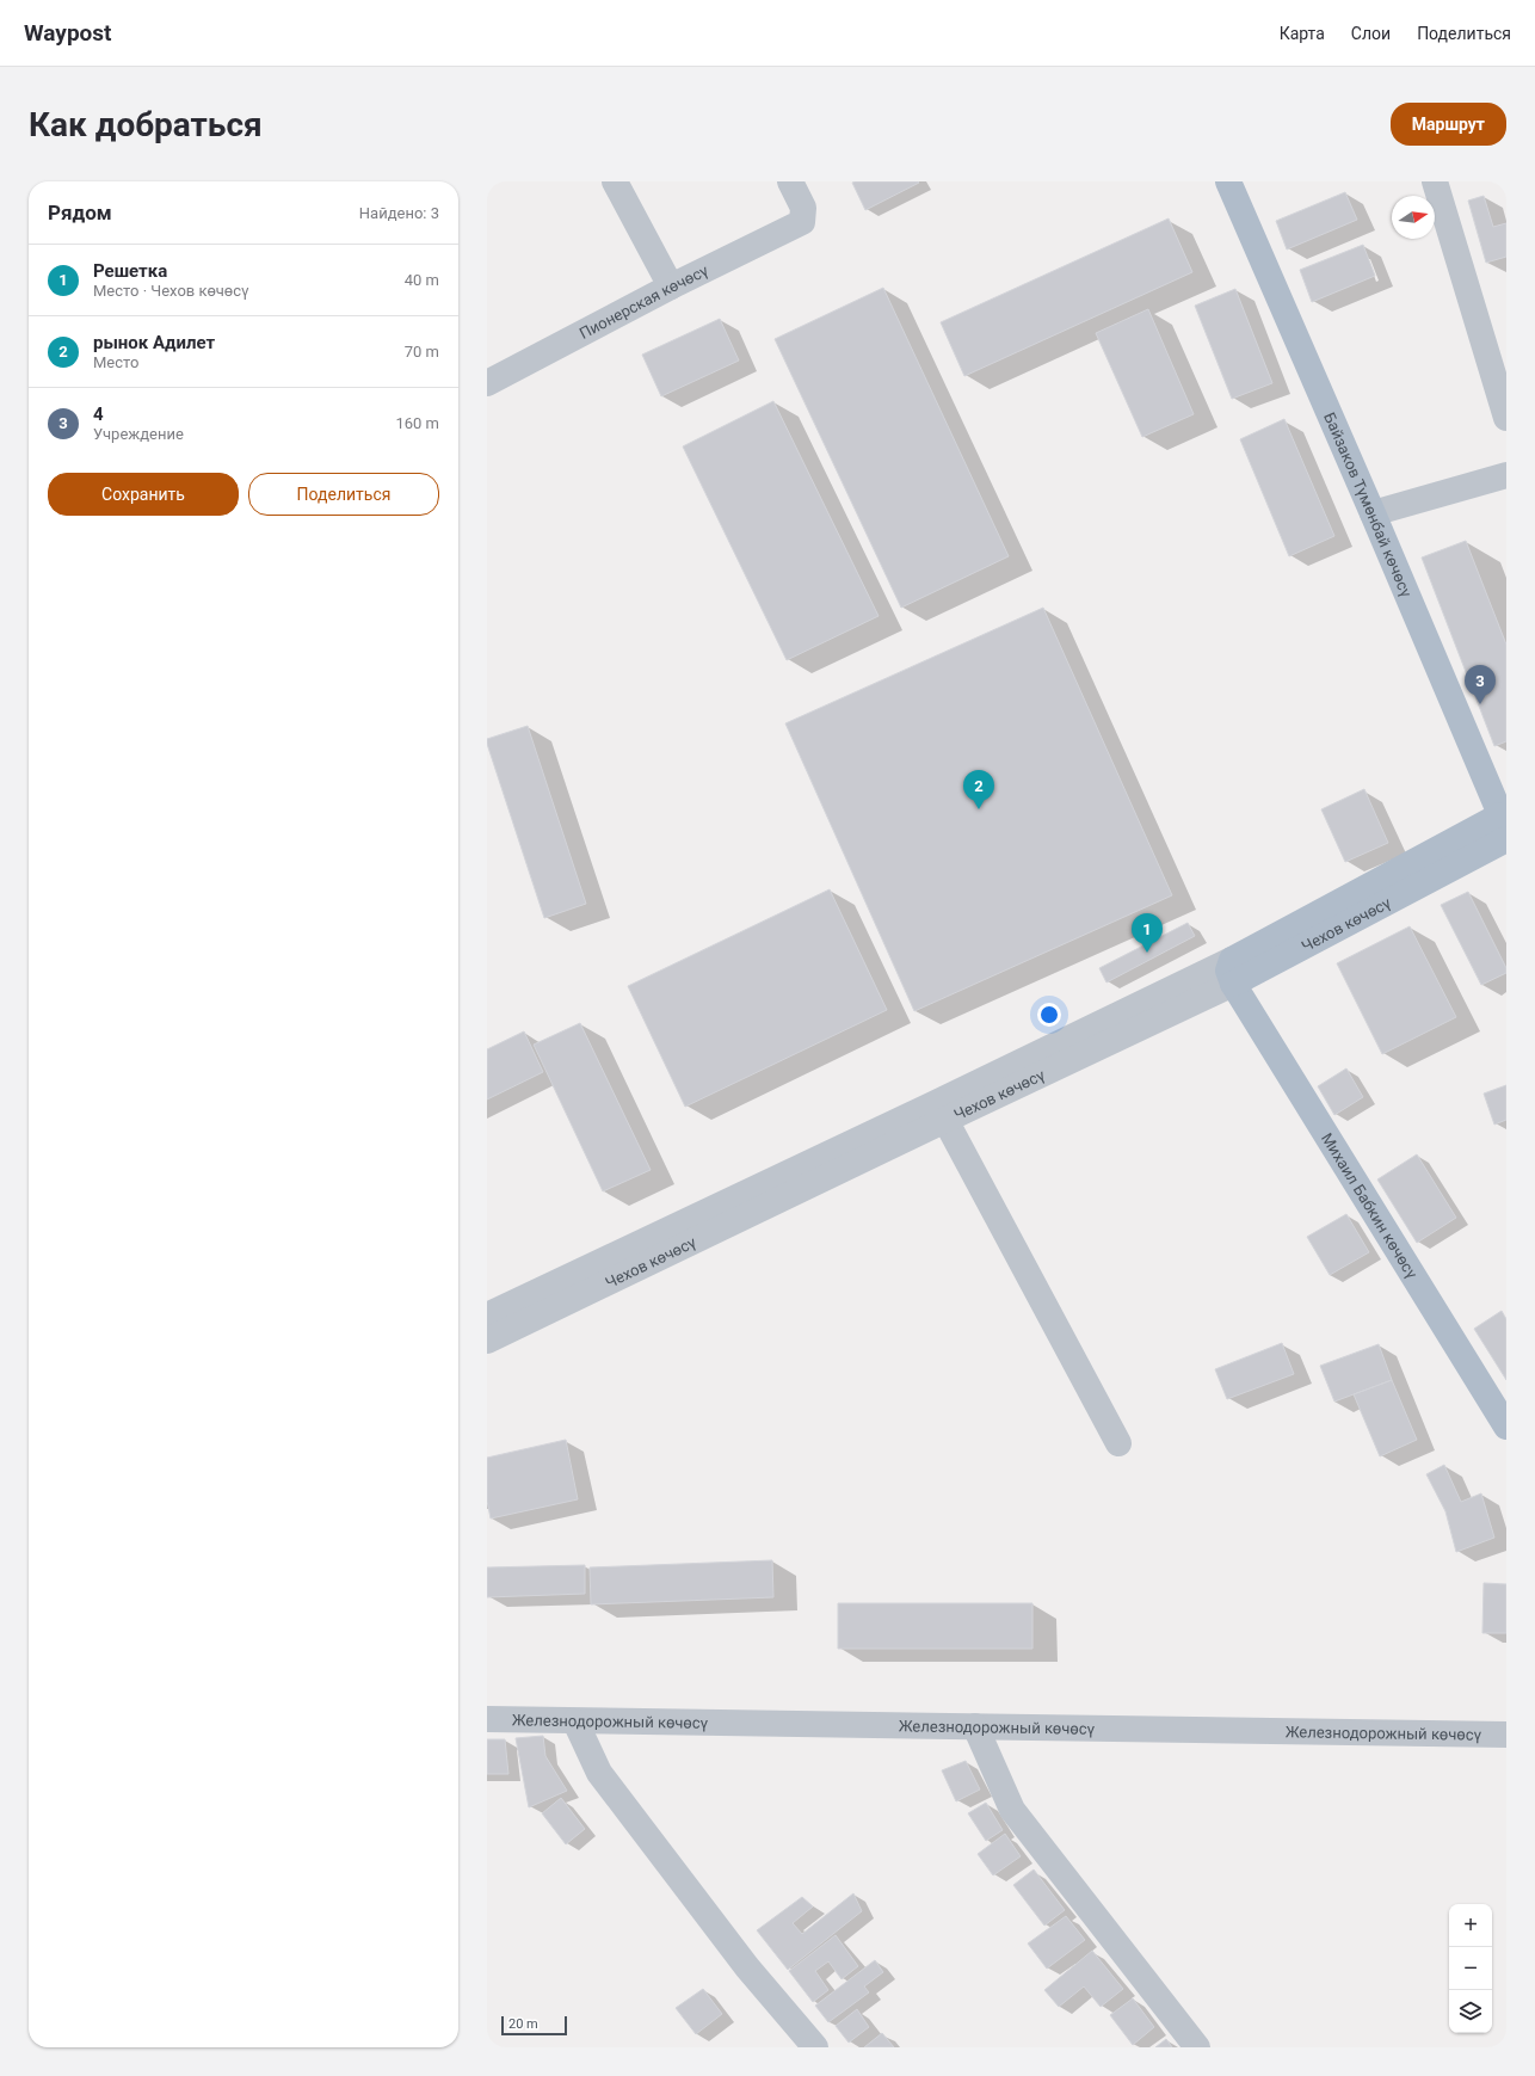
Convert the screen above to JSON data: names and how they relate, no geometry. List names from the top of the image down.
{
  "streets": {
    "main road": ["Байзаков Түмөнбай көчөсү", "Чехов көчөсү", "Михаил Бабкин көчөсү"],
    "street": ["Пионерская көчөсү", "Железнодорожный көчөсү"]
  },
  "crossings": [
    ["Байзаков Түмөнбай көчөсү", "Чехов көчөсү"],
    ["Чехов көчөсү", "Михаил Бабкин көчөсү"]
  ],
  "scale_bar": "20 m",
  "north": "right",
  "page": {
    "header": "Waypost",
    "nav": ["Карта", "Слои", "Поделиться"],
    "buttons": [
      "Маршрут",
      ["Сохранить", "Поделиться"]
    ],
    "title": "Как добраться",
    "heading": ["Рядом", "Найдено: 3"],
    "list": [
      {
        "mark": "1",
        "name": "Решетка",
        "note": "Место · Чехов көчөсү",
        "value": "40 m"
      },
      {
        "mark": "2",
        "name": "рынок Адилет",
        "note": "Место",
        "value": "70 m"
      },
      {
        "mark": "3",
        "name": "4",
        "note": "Учреждение",
        "value": "160 m"
      }
    ],
    "pins": ["3", "2", "1"],
    "map_buttons": ["+", "−"],
    "scale": "20 m"
  }
}
